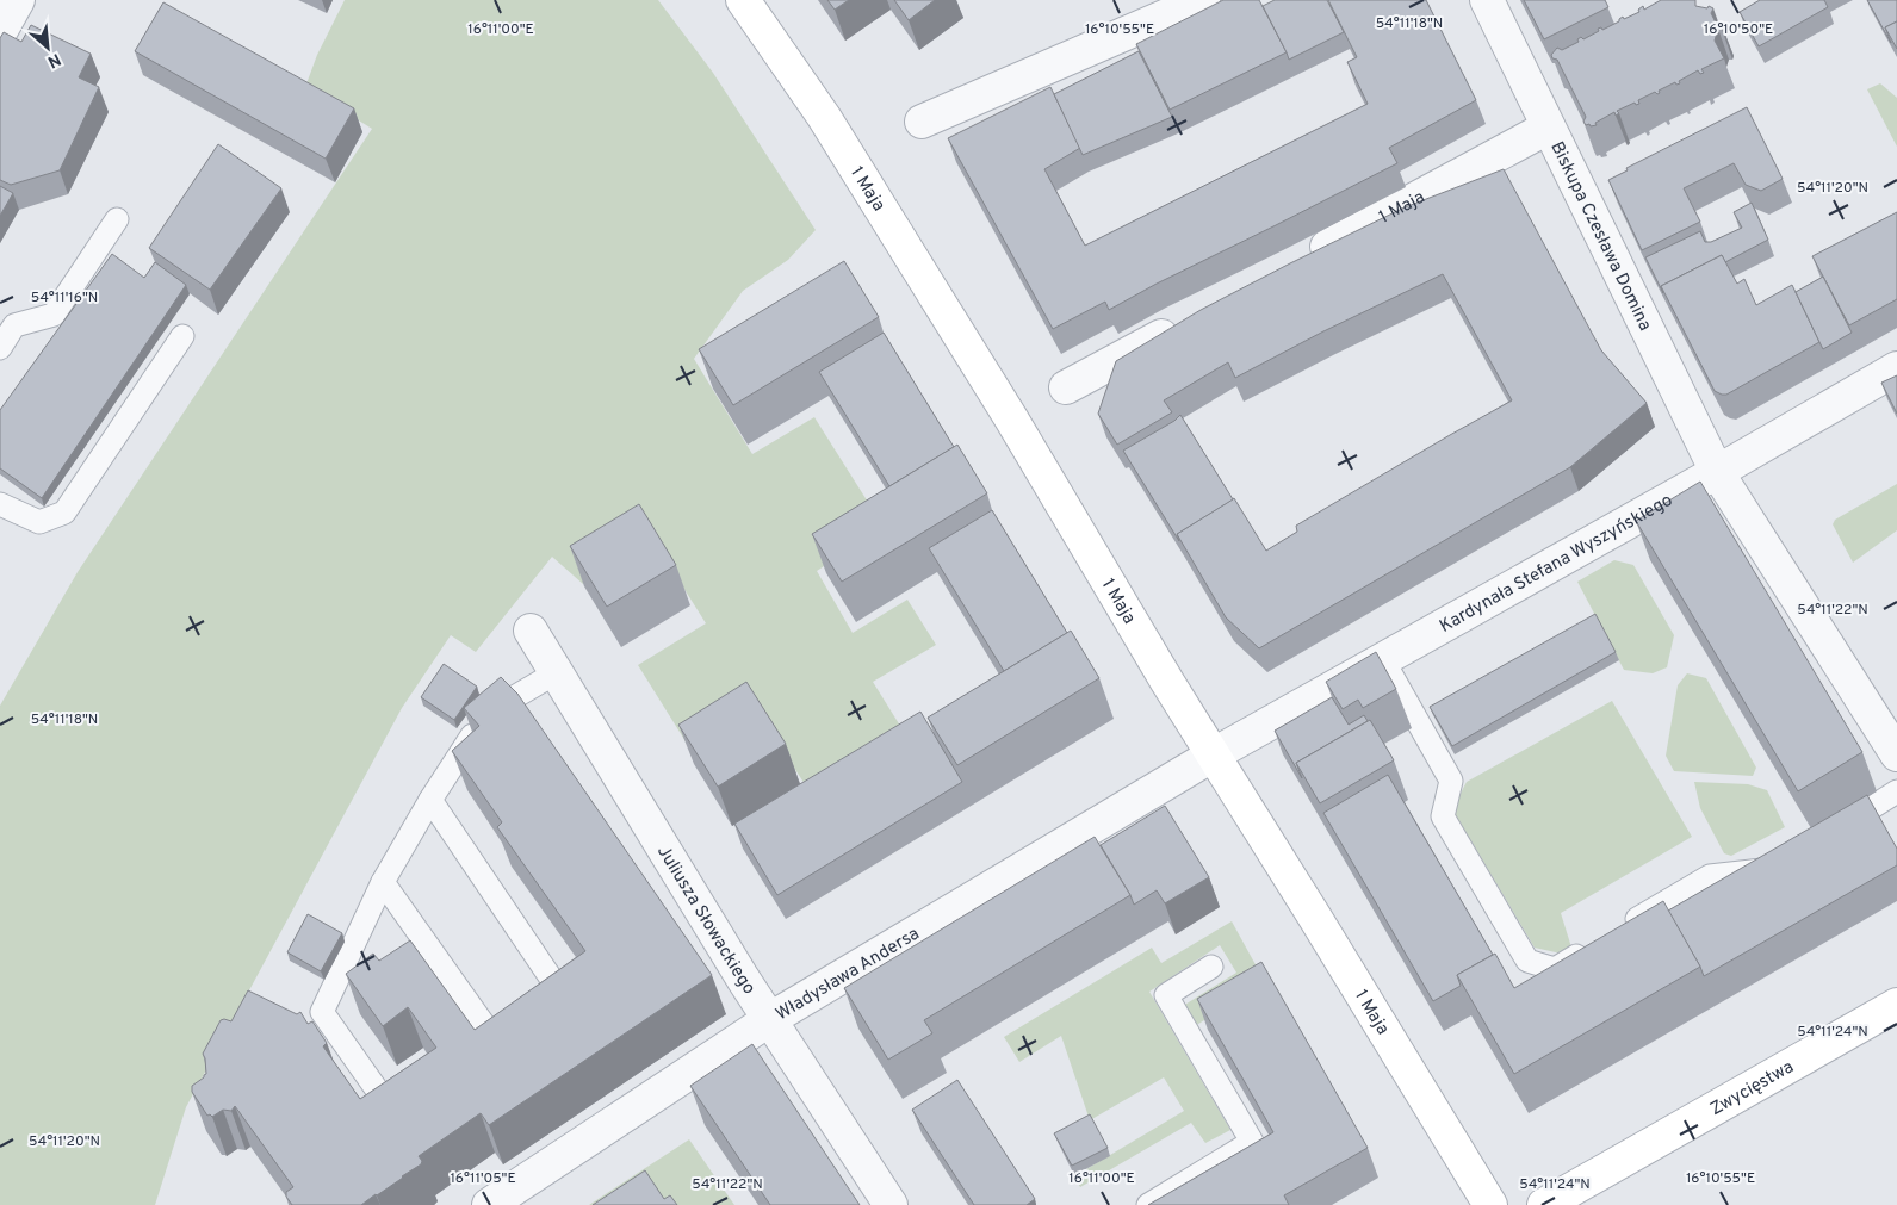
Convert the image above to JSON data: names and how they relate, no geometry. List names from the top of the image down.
{
  "streets": {
    "street": [
      "1 Maja",
      "Biskupa Czesława Domina",
      "Kardynała Stefana Wyszyńskiego",
      "Juliusza Słowackiego",
      "Władysława Andersa",
      "Zwycięstwa"
    ]
  },
  "crossings": [
    ["1 Maja", "Biskupa Czesława Domina"],
    ["1 Maja", "Kardynała Stefana Wyszyńskiego"],
    ["1 Maja", "Władysława Andersa"],
    ["Biskupa Czesława Domina", "Kardynała Stefana Wyszyńskiego"],
    ["Kardynała Stefana Wyszyńskiego", "Władysława Andersa"],
    ["Juliusza Słowackiego", "Władysława Andersa"]
  ],
  "north": "bottom right",
  "coordinates": [
    "54°11'18\"N",
    "16°11'00\"E",
    "16°10'55\"E",
    "16°10'50\"E",
    "54°11'20\"N",
    "54°11'16\"N",
    "54°11'22\"N",
    "54°11'24\"N",
    "16°11'05\"E"
  ]
}
